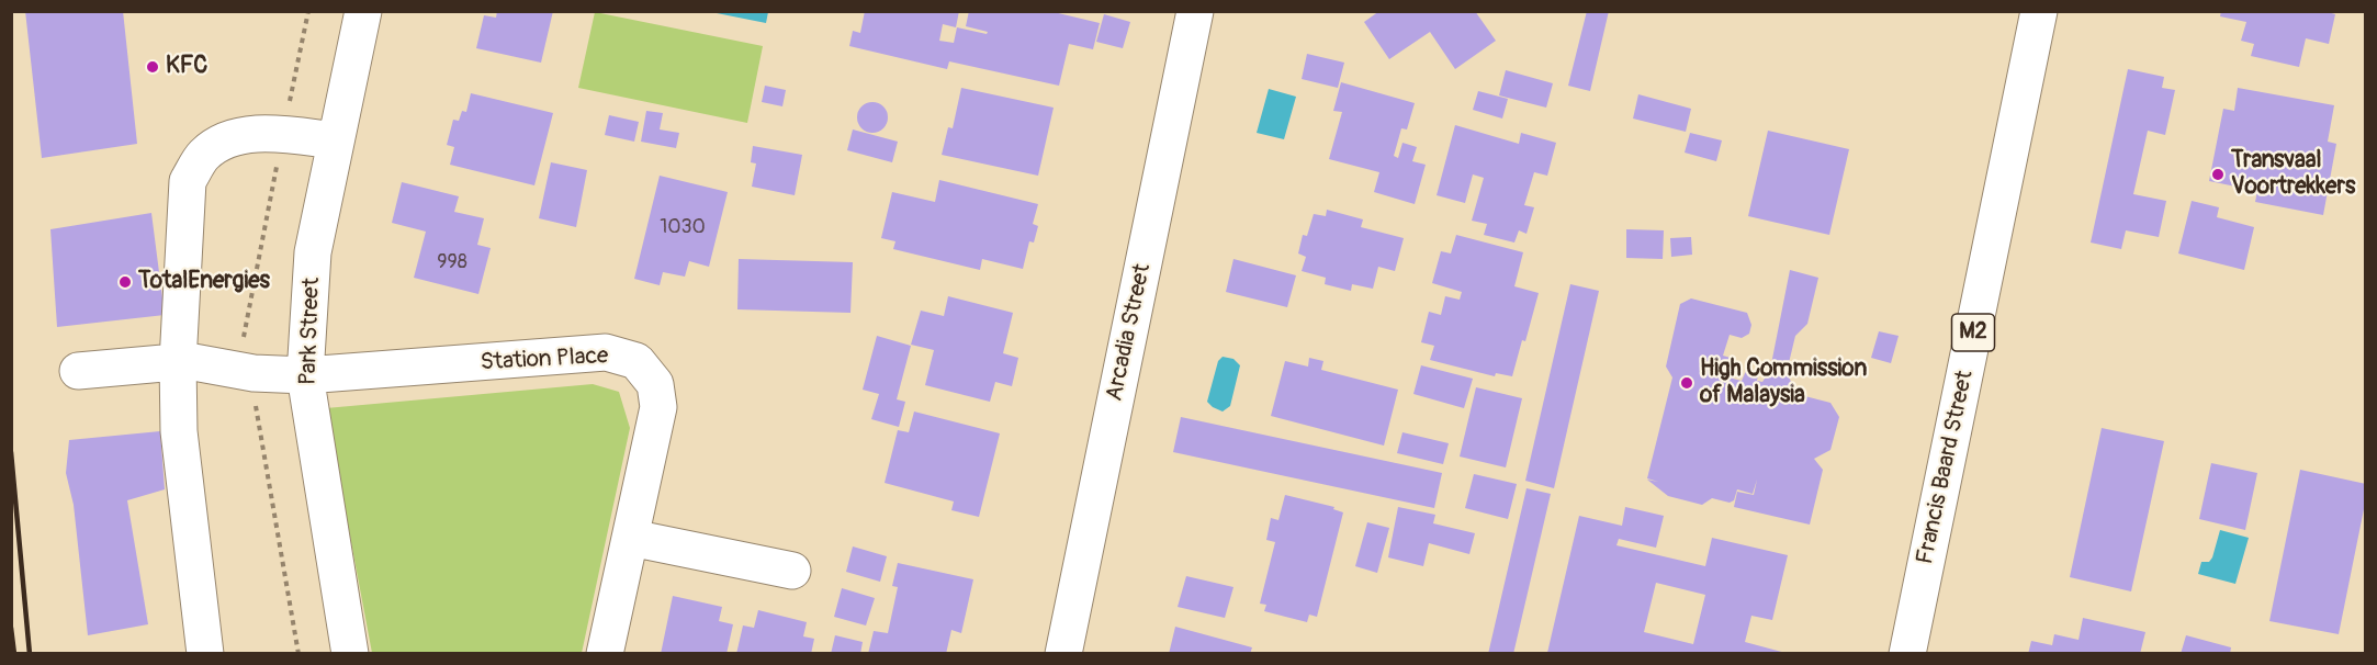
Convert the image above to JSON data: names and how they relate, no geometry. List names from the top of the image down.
{
  "streets": {
    "street": [
      "Park Street",
      "Arcadia Street",
      "M2",
      "Station Place",
      "Francis Baard Street"
    ]
  },
  "crossings": [
    ["Park Street", "Station Place"]
  ],
  "places": [
    "KFC",
    "Transvaal Voortrekkers",
    "TotalEnergies",
    "High Commission of Malaysia"
  ],
  "house_numbers": ["1030", "998"]
}
